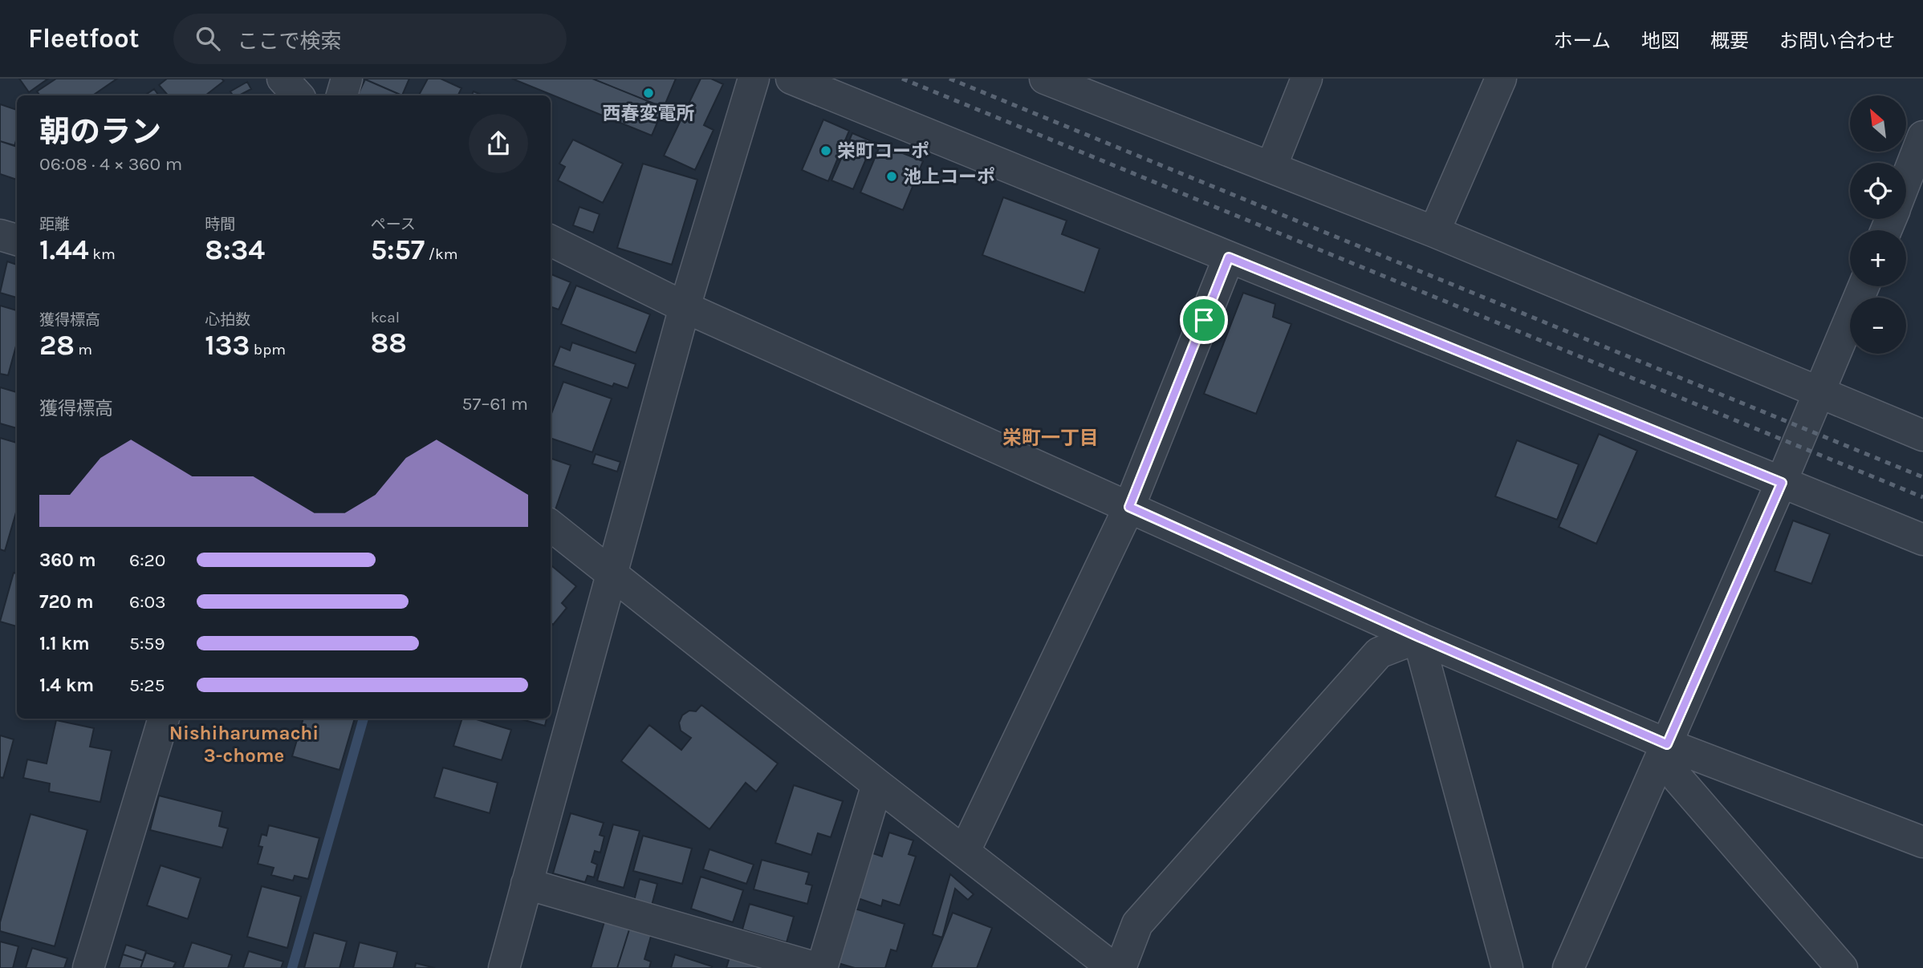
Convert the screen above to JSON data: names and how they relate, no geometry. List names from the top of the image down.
{
  "districts": ["栄町一丁目", "Nishiharumachi 3-chome"],
  "places": ["西春変電所", "栄町コーポ", "池上コーポ"],
  "north": "top left",
  "page": {
    "header": "Fleetfoot",
    "search": "ここで検索",
    "nav": [
      "ホーム",
      "地図",
      "概要",
      "お問い合わせ"
    ],
    "map_buttons": ["+", "−"],
    "heading": ["朝のラン", "06:08 · 4 × 360 m"],
    "stats": [
      ["距離", "1.44 km"],
      ["時間", "8:34"],
      ["ペース", "5:57 /km"],
      ["獲得標高", "28 m"],
      ["心拍数", "133 bpm"],
      ["kcal", "88"]
    ],
    "chart": ["獲得標高", "57–61 m"],
    "list": [
      {
        "name": "360 m",
        "note": "6:20"
      },
      {
        "name": "720 m",
        "note": "6:03"
      },
      {
        "name": "1.1 km",
        "note": "5:59"
      },
      {
        "name": "1.4 km",
        "note": "5:25"
      }
    ]
  }
}
